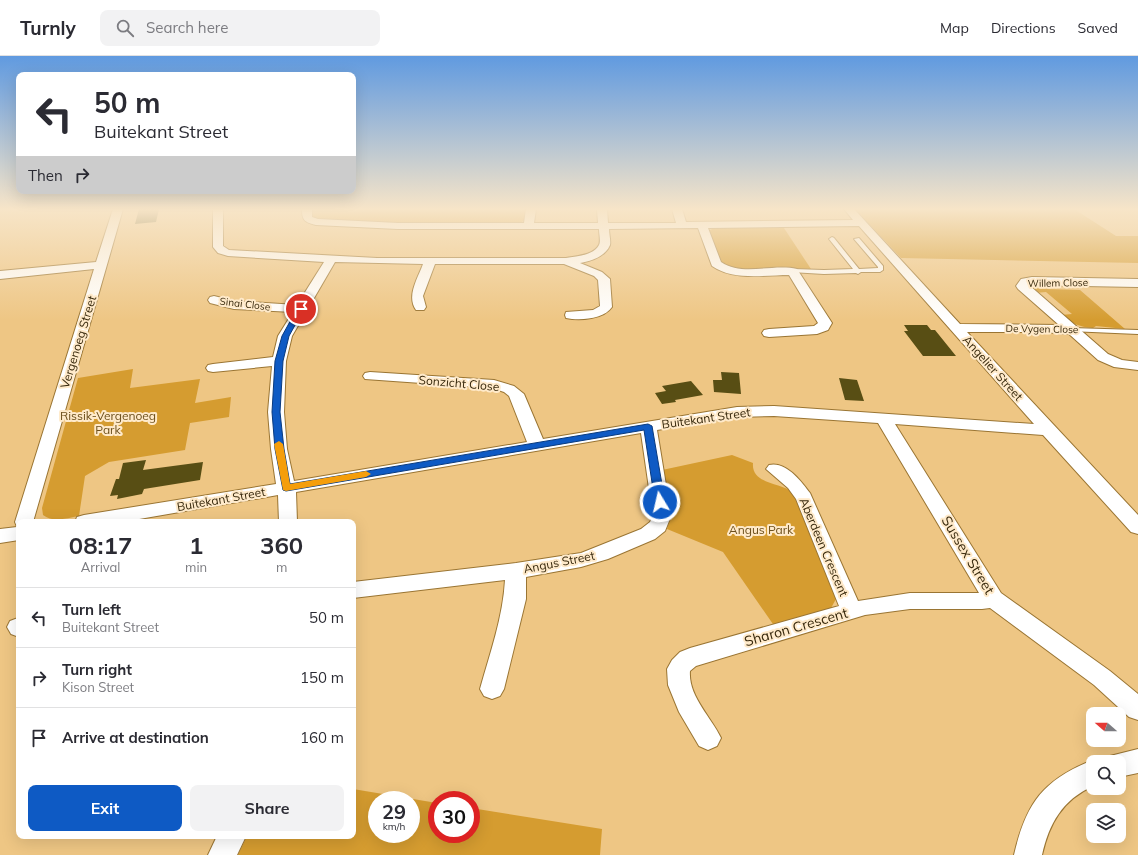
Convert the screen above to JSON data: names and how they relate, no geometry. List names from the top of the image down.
{
  "streets": {
    "street": [
      "Willem Close",
      "Sinai Close",
      "De Vygen Close",
      "Vergenoeg Street",
      "Angelier Street",
      "Sonzicht Close",
      "Buitekant Street",
      "Aberdeen Crescent",
      "Sussex Street",
      "Angus Street",
      "Sharon Crescent"
    ]
  },
  "crossings": [
    ["Willem Close", "De Vygen Close"],
    ["De Vygen Close", "Angelier Street"],
    ["Angelier Street", "Buitekant Street"],
    ["Sonzicht Close", "Buitekant Street"],
    ["Buitekant Street", "Sussex Street"],
    ["Buitekant Street", "Angus Street"],
    ["Aberdeen Crescent", "Sharon Crescent"],
    ["Sussex Street", "Sharon Crescent"]
  ],
  "parks": ["Rissik-Vergenoeg Park", "Angus Park"],
  "north": "left",
  "page": {
    "header": "Turnly",
    "search": "Search here",
    "nav": ["Map", "Directions", "Saved"],
    "turn": ["50 m", "Buitekant Street"],
    "then": "Then",
    "eta": [
      "08:17",
      "Arrival",
      "1",
      "min",
      "360",
      "m"
    ],
    "list": [
      {
        "name": "Turn left",
        "note": "Buitekant Street",
        "value": "50 m"
      },
      {
        "name": "Turn right",
        "note": "Kison Street",
        "value": "150 m"
      },
      {
        "name": "Arrive at destination",
        "value": "160 m"
      }
    ],
    "buttons": ["Exit", "Share"],
    "speed": "29 km/h",
    "limit": "30"
  }
}
